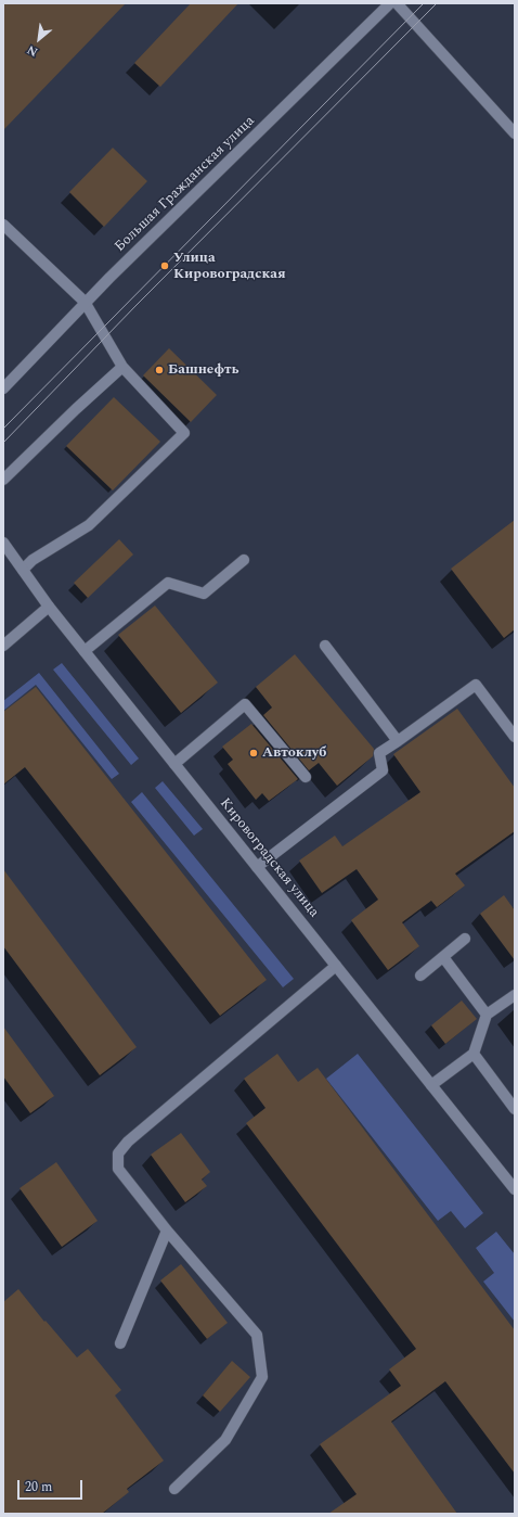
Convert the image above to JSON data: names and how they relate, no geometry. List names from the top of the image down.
{
  "streets": {
    "street": ["Большая Гражданская улица", "Кировоградская улица"]
  },
  "places": ["Улица Кировоградская", "Башнефть", "Автоклуб"],
  "scale_bar": "20 m",
  "north": "bottom left"
}
